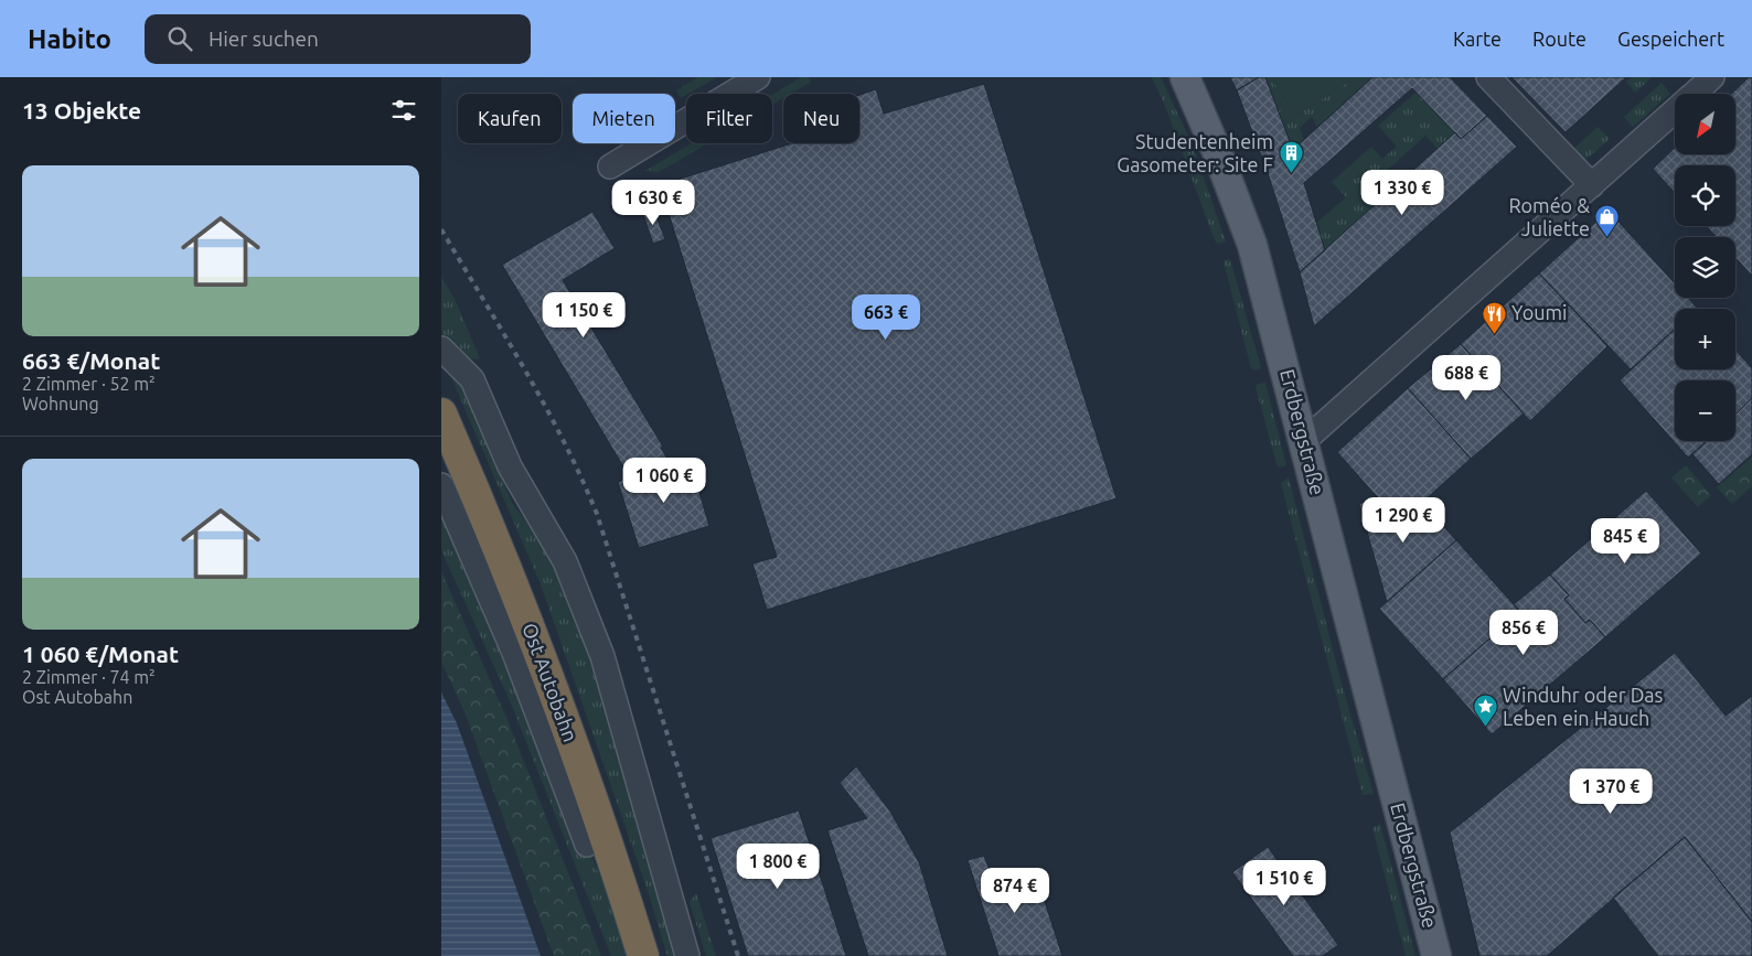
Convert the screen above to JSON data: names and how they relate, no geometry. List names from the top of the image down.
{
  "streets": {
    "highway": ["Ost Autobahn"],
    "main road": ["Erdbergstraße"]
  },
  "places": {
    "building": ["Studentenheim Gasometer: Site F"],
    "shop": ["Roméo & Juliette"],
    "restaurant": ["Youmi"],
    "place": ["Winduhr oder Das Leben ein Hauch"]
  },
  "north": "bottom left",
  "page": {
    "header": "Habito",
    "search": "Hier suchen",
    "nav": ["Karte", "Route", "Gespeichert"],
    "heading": "13 Objekte",
    "map_buttons": ["+", "−"],
    "chip": [
      "Kaufen",
      "Mieten",
      "Filter",
      "Neu"
    ],
    "list": [
      {
        "name": "663 €/Monat",
        "note": "2 Zimmer · 52 m² · Wohnung"
      },
      {
        "name": "1 060 €/Monat",
        "note": "2 Zimmer · 74 m² · Ost Autobahn"
      }
    ],
    "price": [
      "1 330 €",
      "1 630 €",
      "1 150 €",
      "663 €",
      "688 €",
      "1 060 €",
      "1 290 €",
      "845 €",
      "856 €",
      "1 370 €",
      "1 800 €",
      "1 510 €",
      "874 €"
    ]
  }
}
